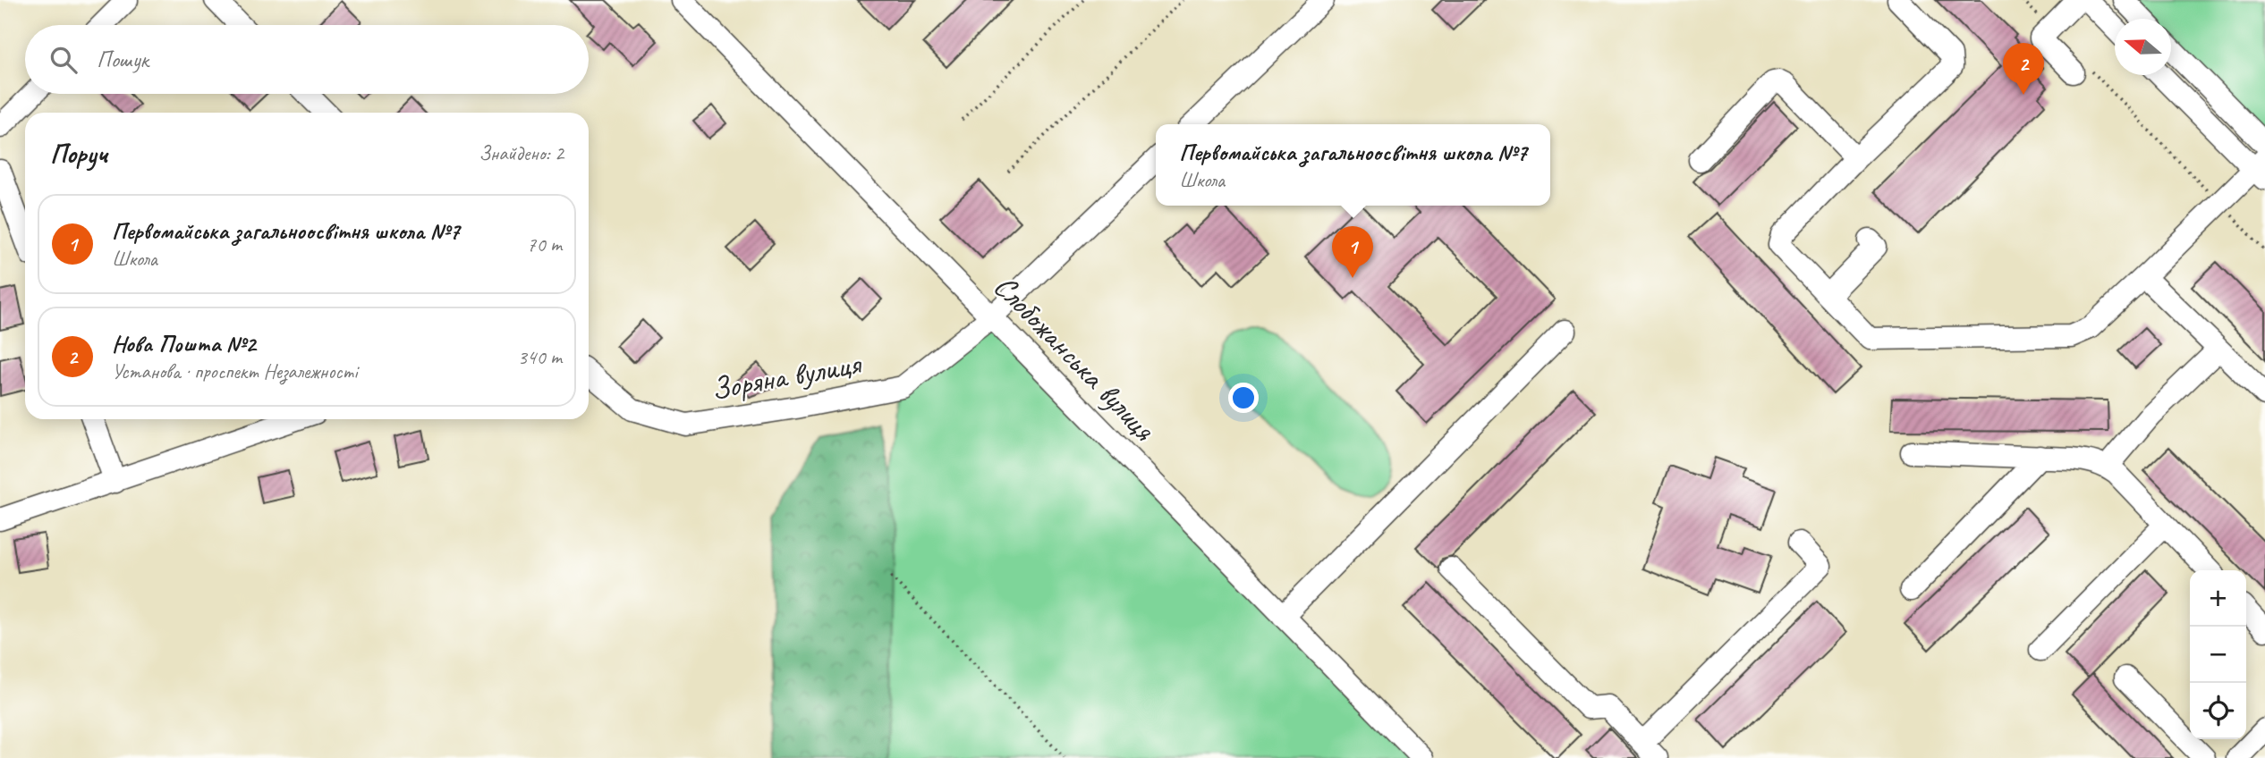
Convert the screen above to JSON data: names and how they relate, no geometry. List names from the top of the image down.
{
  "streets": {
    "street": ["Слобожанська вулиця", "Зоряна вулиця"]
  },
  "crossings": [
    ["Слобожанська вулиця", "Зоряна вулиця"]
  ],
  "north": "left",
  "page": {
    "search": "Пошук",
    "pins": ["2", "1"],
    "heading": ["Поруч", "Знайдено: 2"],
    "popup": ["Первомайська загальноосвітня школа №7", "Школа"],
    "list": [
      {
        "mark": "1",
        "name": "Первомайська загальноосвітня школа №7",
        "note": "Школа",
        "value": "70 m"
      },
      {
        "mark": "2",
        "name": "Нова Пошта №2",
        "note": "Установа · проспект Незалежності",
        "value": "340 m"
      }
    ],
    "map_buttons": ["+", "−"]
  }
}
